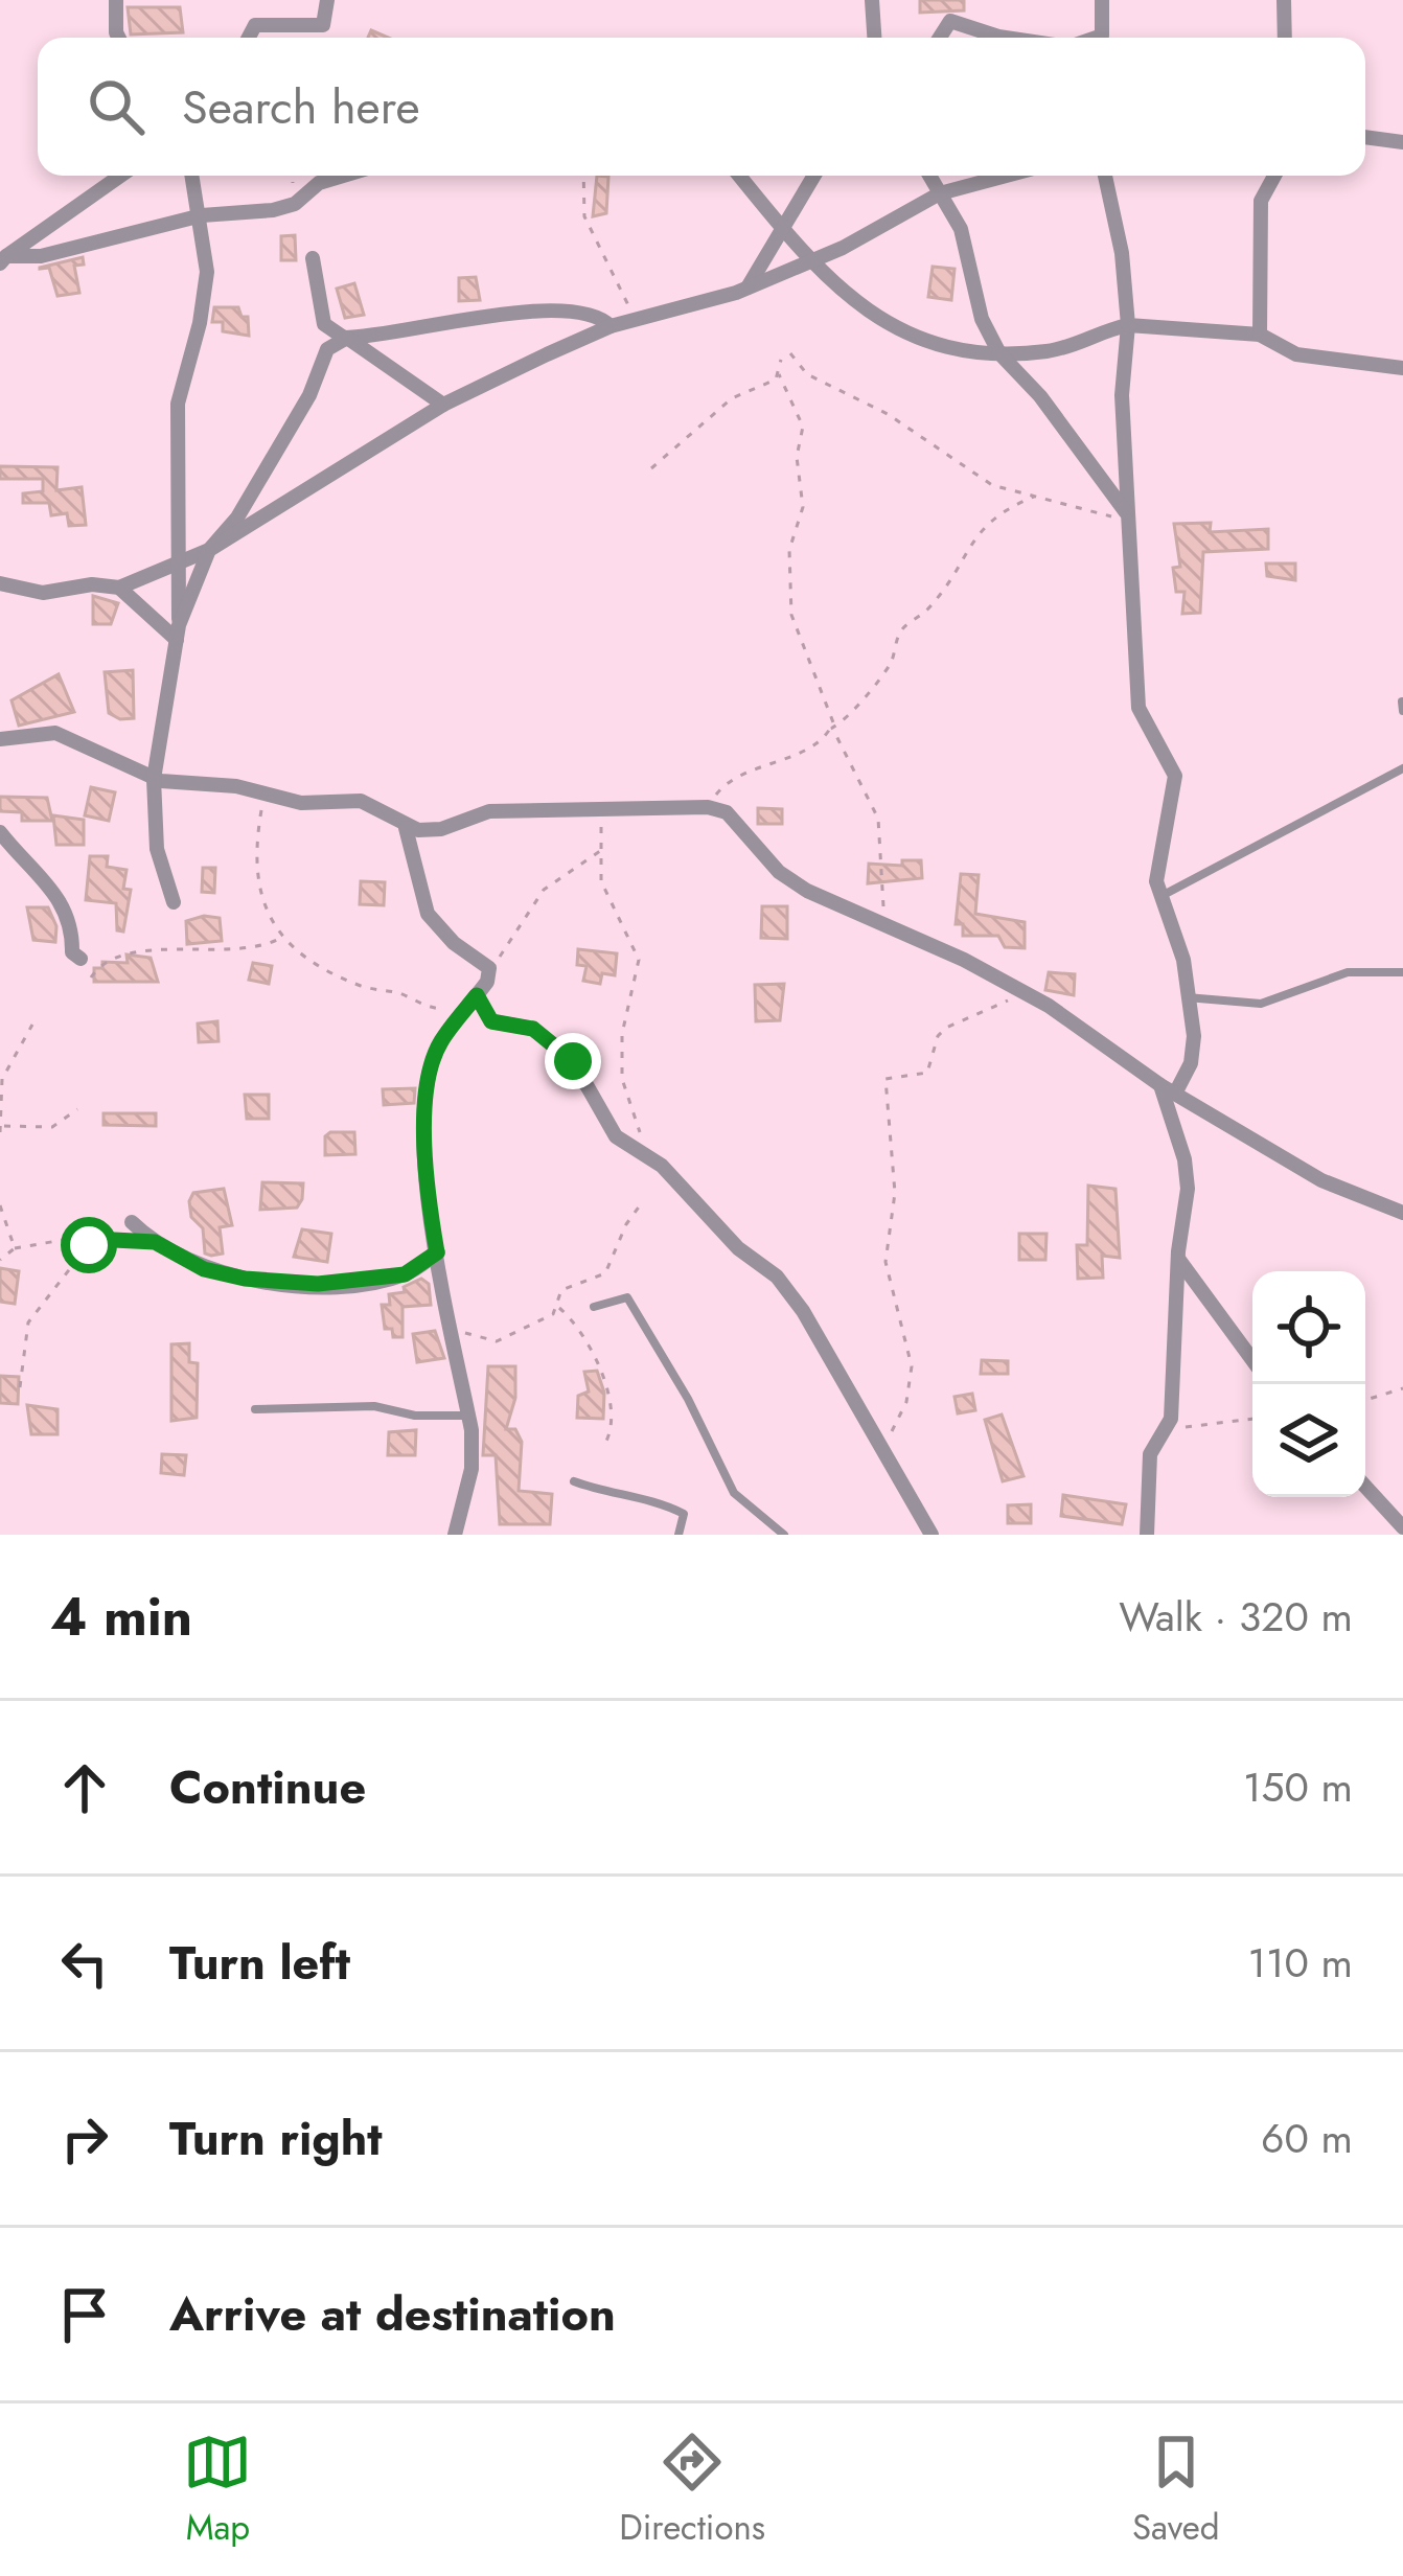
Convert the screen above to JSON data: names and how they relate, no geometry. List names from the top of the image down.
{
  "page": {
    "search": "Search here",
    "heading": ["4 min", "Walk · 320 m"],
    "list": [
      ["Continue", "150 m"],
      ["Turn left", "110 m"],
      ["Turn right", "60 m"],
      "Arrive at destination"
    ],
    "nav": ["Map", "Directions", "Saved"]
  }
}
